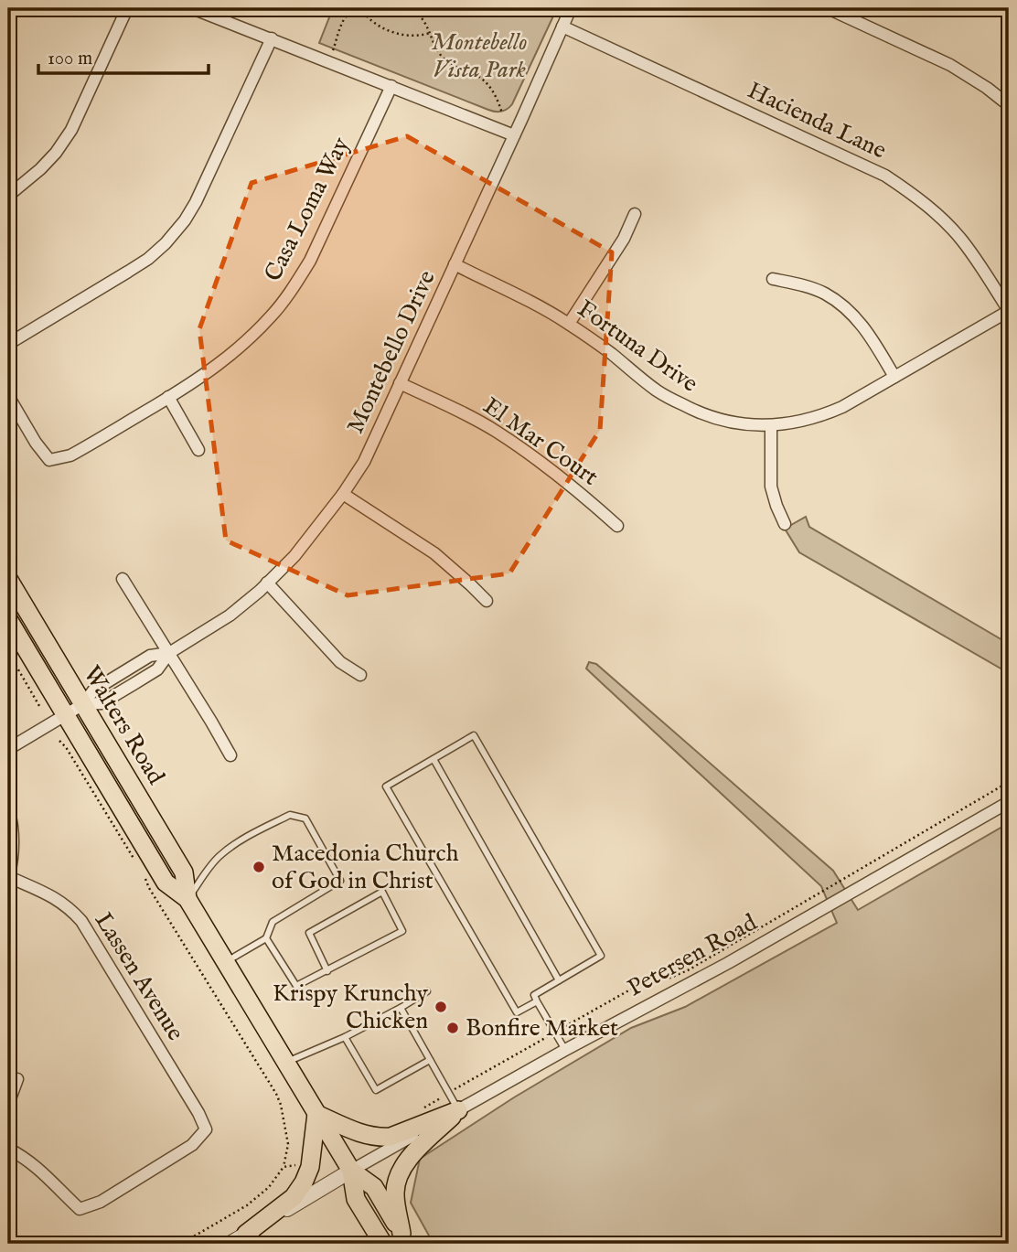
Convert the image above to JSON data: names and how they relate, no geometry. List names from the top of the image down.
{
  "streets": {
    "main road": ["Walters Road"],
    "street": [
      "Hacienda Lane",
      "Casa Loma Way",
      "Fortuna Drive",
      "Montebello Drive",
      "El Mar Court",
      "Petersen Road",
      "Lassen Avenue"
    ]
  },
  "crossings": [
    ["Hacienda Lane", "Fortuna Drive"],
    ["Hacienda Lane", "Montebello Drive"],
    ["Fortuna Drive", "Montebello Drive"],
    ["Montebello Drive", "El Mar Court"],
    ["Montebello Drive", "Walters Road"],
    ["Walters Road", "Petersen Road"]
  ],
  "parks": ["Montebello Vista Park"],
  "places": ["Macedonia Church of God in Christ", "Krispy Krunchy Chicken", "Bonfire Market"],
  "scale_bar": "100 m"
}
